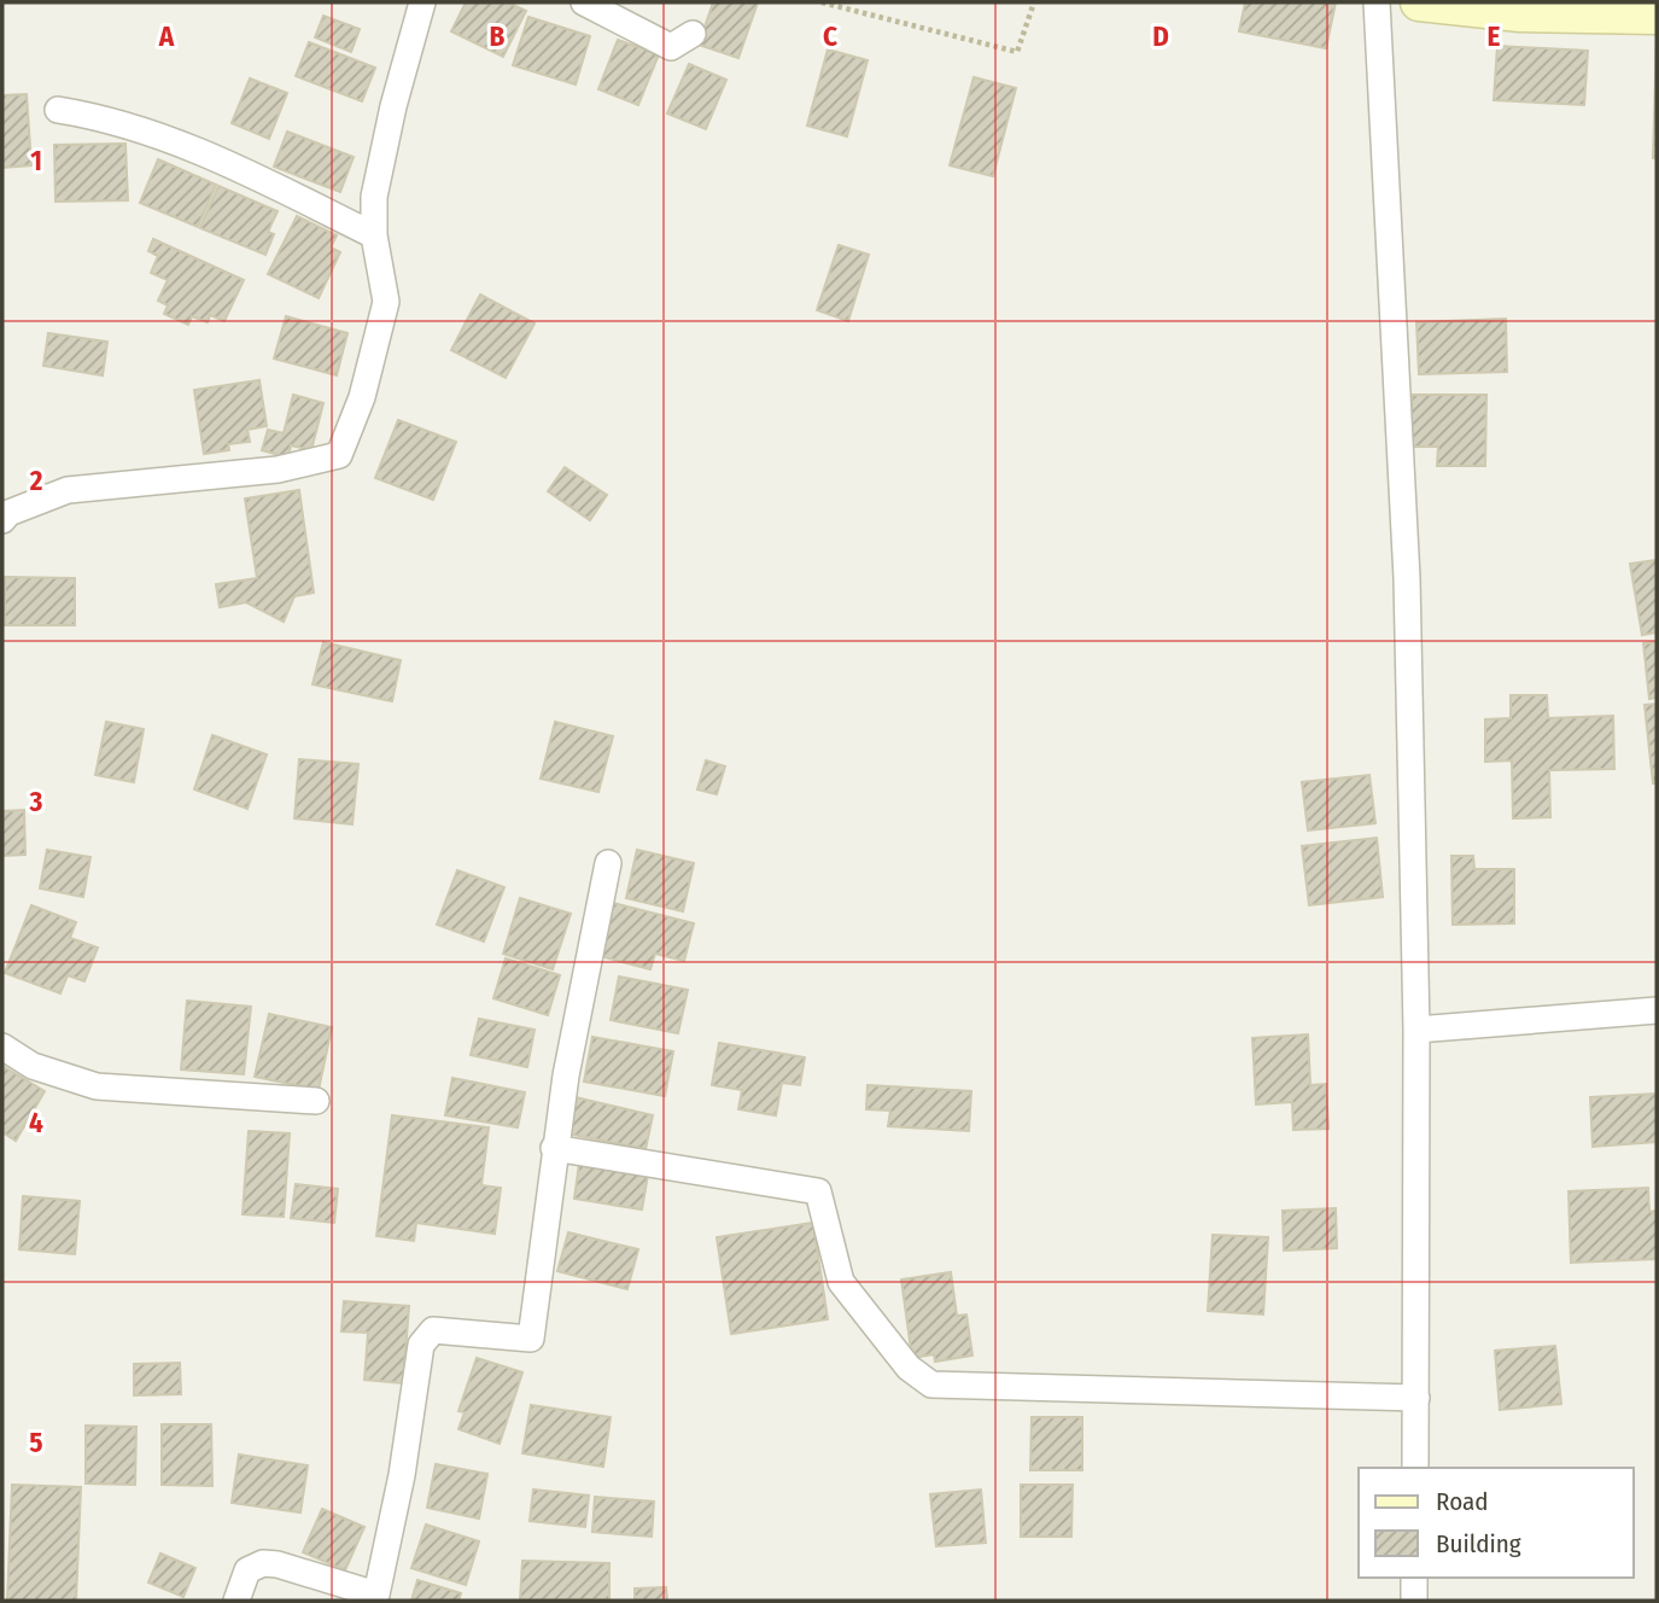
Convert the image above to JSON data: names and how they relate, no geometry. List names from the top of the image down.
{
  "legend": ["Road", "Building"],
  "grid": {
    "columns": [
      "A",
      "B",
      "C",
      "D",
      "E"
    ],
    "rows": [
      "1",
      "2",
      "3",
      "4",
      "5"
    ]
  }
}
